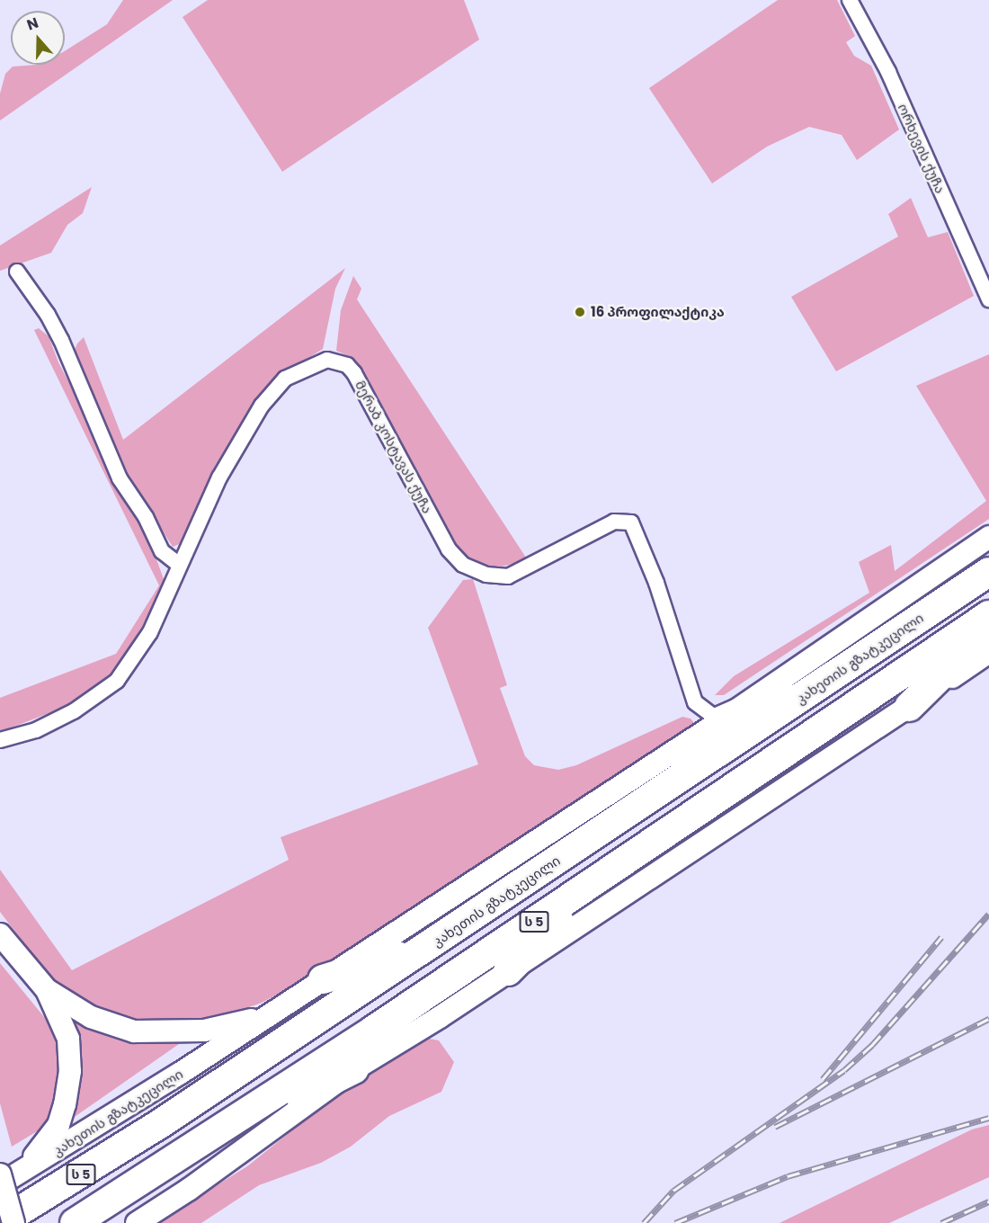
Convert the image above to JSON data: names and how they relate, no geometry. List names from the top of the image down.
{
  "streets": {
    "highway": ["კახეთის გზატკეცილი", "ს 5"],
    "street": ["ორხევის ქუჩა", "მერაბ კოსტავას ქუჩა"]
  },
  "crossings": [
    ["მერაბ კოსტავას ქუჩა", "კახეთის გზატკეცილი"]
  ],
  "places": ["16 პროფილაქტიკა"],
  "north": "top"
}
